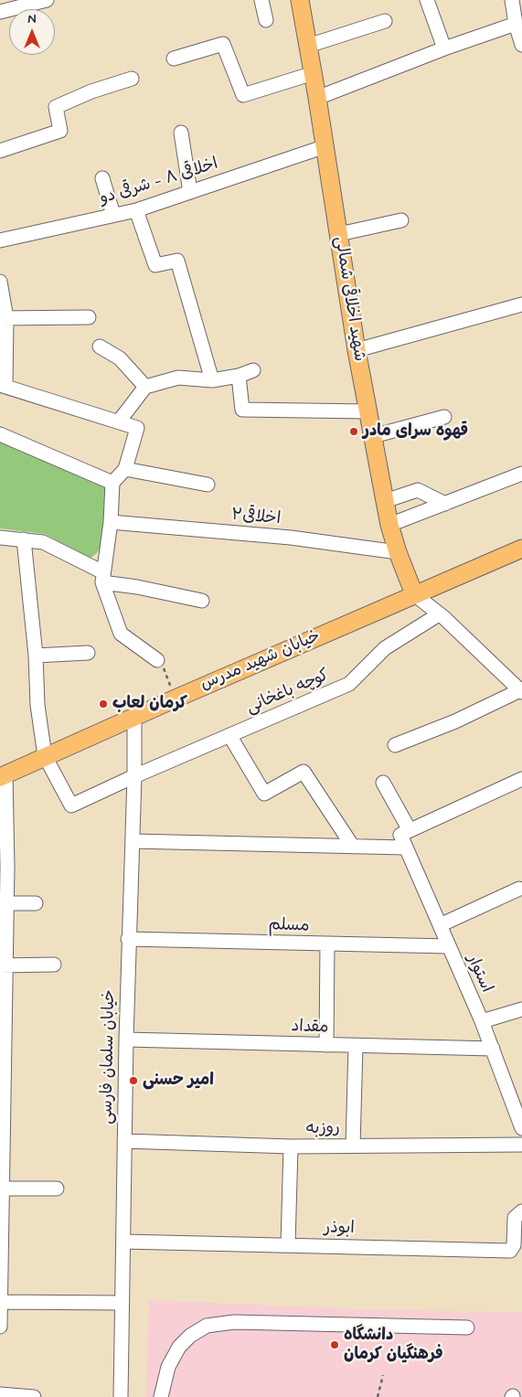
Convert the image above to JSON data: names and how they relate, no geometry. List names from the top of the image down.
{
  "streets": {
    "main road": ["شهید اخلاقی شمالی", "خیابان شهید مدرس"],
    "street": [
      "اخلاقی ۸ - شرقی دو",
      "اخلاقی۲",
      "کوچه باغخانی",
      "مسلم",
      "استوار",
      "مقداد",
      "خیابان سلمان فارسی",
      "روزبه",
      "ابوذر"
    ]
  },
  "crossings": [
    ["اخلاقی ۸ - شرقی دو", "شهید اخلاقی شمالی"],
    ["شهید اخلاقی شمالی", "اخلاقی۲"],
    ["شهید اخلاقی شمالی", "خیابان شهید مدرس"],
    ["خیابان شهید مدرس", "کوچه باغخانی"],
    ["خیابان شهید مدرس", "خیابان سلمان فارسی"],
    ["کوچه باغخانی", "خیابان سلمان فارسی"],
    ["مسلم", "استوار"],
    ["مسلم", "خیابان سلمان فارسی"],
    ["استوار", "مقداد"],
    ["مقداد", "خیابان سلمان فارسی"],
    ["خیابان سلمان فارسی", "روزبه"],
    ["خیابان سلمان فارسی", "ابوذر"]
  ],
  "places": [
    "قهوه سرای مادر",
    "کرمان لعاب",
    "امیر حسنی",
    "دانشگاه فرهنگیان کرمان"
  ],
  "north": "top"
}
